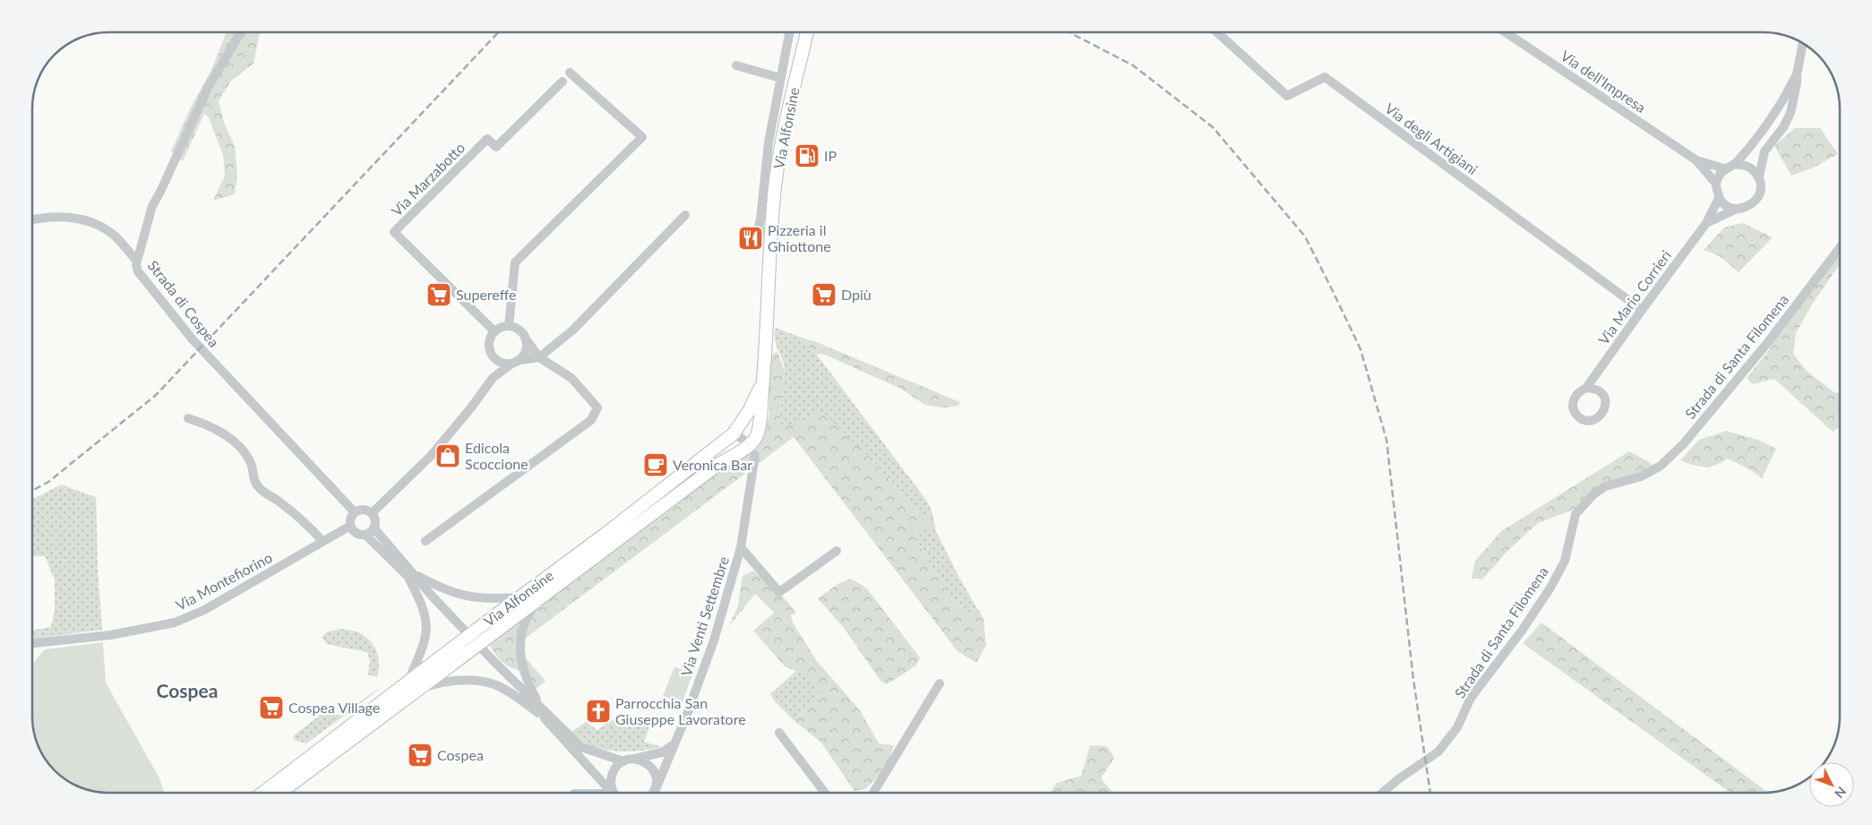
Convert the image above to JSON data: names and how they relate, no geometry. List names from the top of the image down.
{
  "streets": {
    "main road": ["Via Alfonsine"],
    "street": [
      "Via dell'Impresa",
      "Via degli Artigiani",
      "Via Marzabotto",
      "Via Mario Corrieri",
      "Strada di Cospea",
      "Strada di Santa Filomena",
      "Via Montefiorino",
      "Via Venti Settembre"
    ]
  },
  "crossings": [
    ["Via dell'Impresa", "Via Mario Corrieri"],
    ["Via Alfonsine", "Via Venti Settembre"],
    ["Via degli Artigiani", "Via Mario Corrieri"],
    ["Strada di Cospea", "Via Montefiorino"]
  ],
  "districts": ["Cospea"],
  "places": {
    "fuel station": ["IP"],
    "restaurant": ["Pizzeria il Ghiottone"],
    "supermarket": [
      "Supereffe",
      "Dpiù",
      "Cospea Village",
      "Cospea"
    ],
    "shop": ["Edicola Scoccione"],
    "cafe": ["Veronica Bar"],
    "church": ["Parrocchia San Giuseppe Lavoratore"]
  },
  "north": "bottom right"
}
